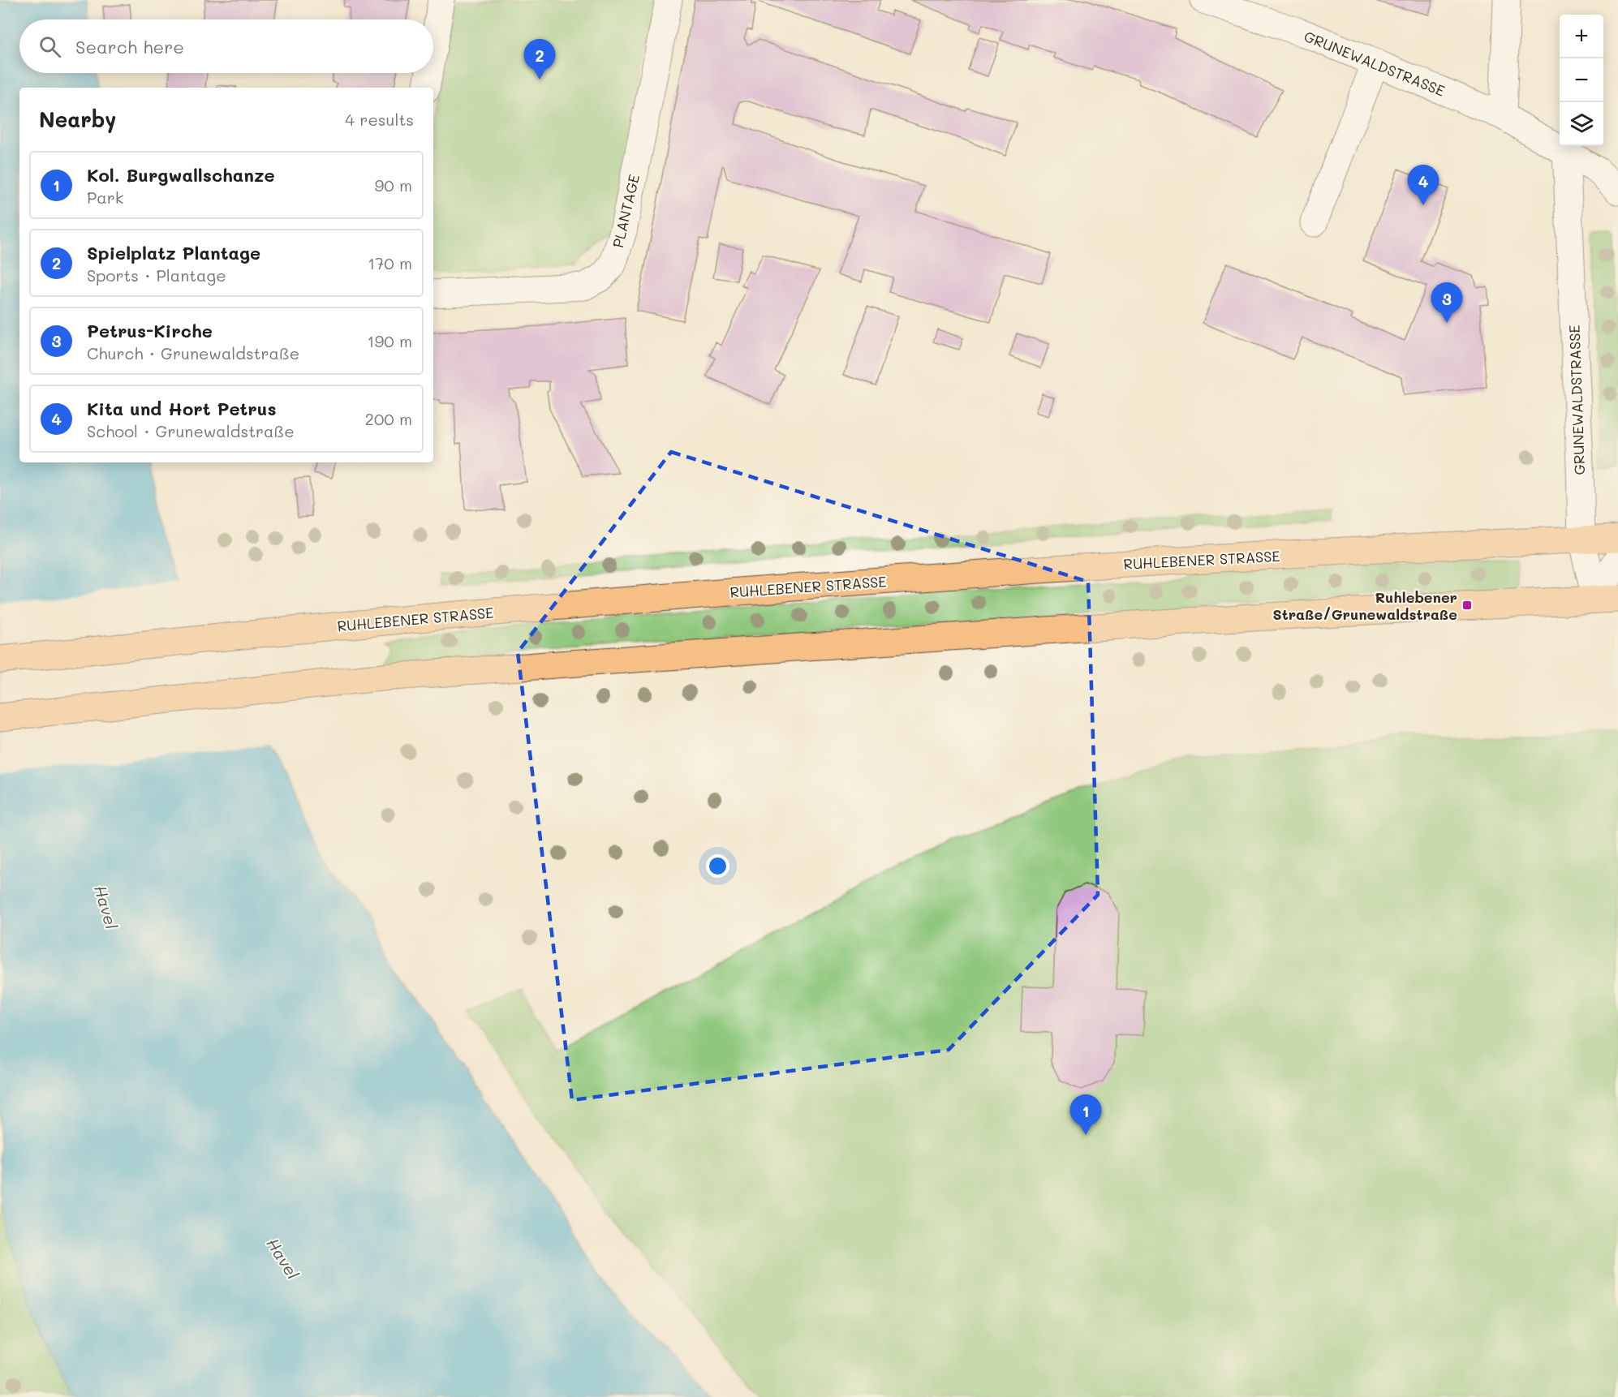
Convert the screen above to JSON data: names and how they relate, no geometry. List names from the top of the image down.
{
  "streets": {
    "main road": ["RUHLEBENER STRASSE"],
    "street": ["GRUNEWALDSTRASSE", "PLANTAGE"]
  },
  "crossings": [
    ["GRUNEWALDSTRASSE", "RUHLEBENER STRASSE"]
  ],
  "water": ["Havel"],
  "places": {
    "transit": ["Ruhlebener Straße/Grunewaldstraße"]
  },
  "page": {
    "map_buttons": ["+", "−"],
    "search": "Search here",
    "pins": [
      "2",
      "4",
      "3",
      "1"
    ],
    "heading": ["Nearby", "4 results"],
    "list": [
      {
        "mark": "1",
        "name": "Kol. Burgwallschanze",
        "note": "Park",
        "value": "90 m"
      },
      {
        "mark": "2",
        "name": "Spielplatz Plantage",
        "note": "Sports · Plantage",
        "value": "170 m"
      },
      {
        "mark": "3",
        "name": "Petrus-Kirche",
        "note": "Church · Grunewaldstraße",
        "value": "190 m"
      },
      {
        "mark": "4",
        "name": "Kita und Hort Petrus",
        "note": "School · Grunewaldstraße",
        "value": "200 m"
      }
    ]
  }
}
